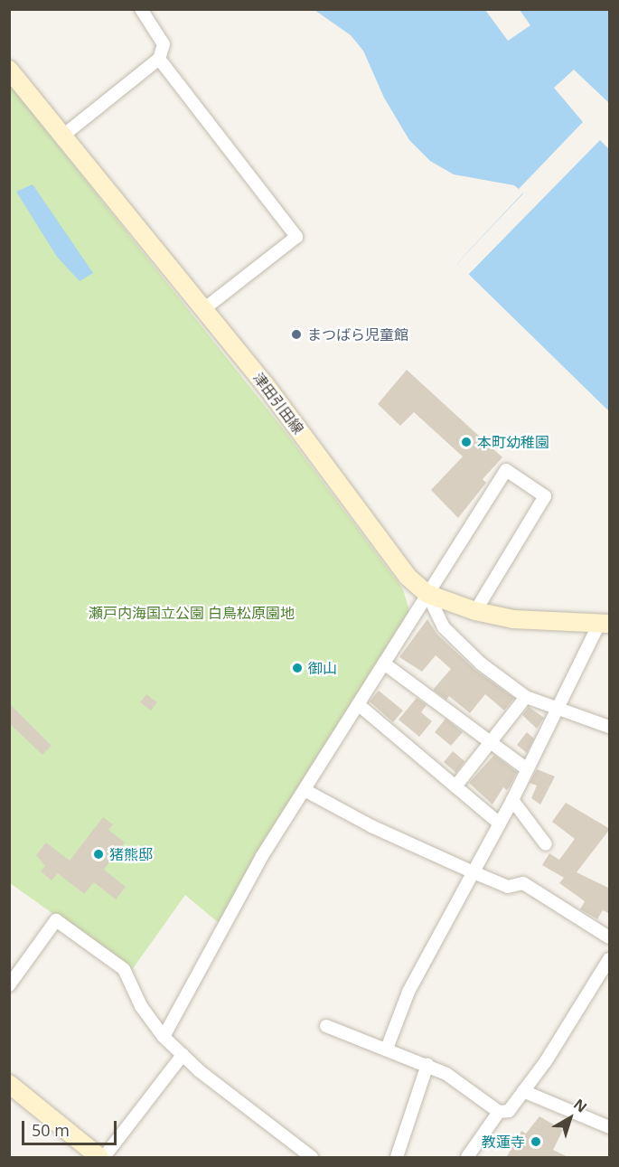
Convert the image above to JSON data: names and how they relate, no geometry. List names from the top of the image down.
{
  "streets": {
    "main road": ["津田引田線"]
  },
  "parks": ["瀬戸内海国立公園 白鳥松原園地"],
  "places": [
    "まつばら児童館",
    "本町幼稚園",
    "御山",
    "猪熊邸",
    "教蓮寺"
  ],
  "scale_bar": "50 m",
  "north": "top right"
}
